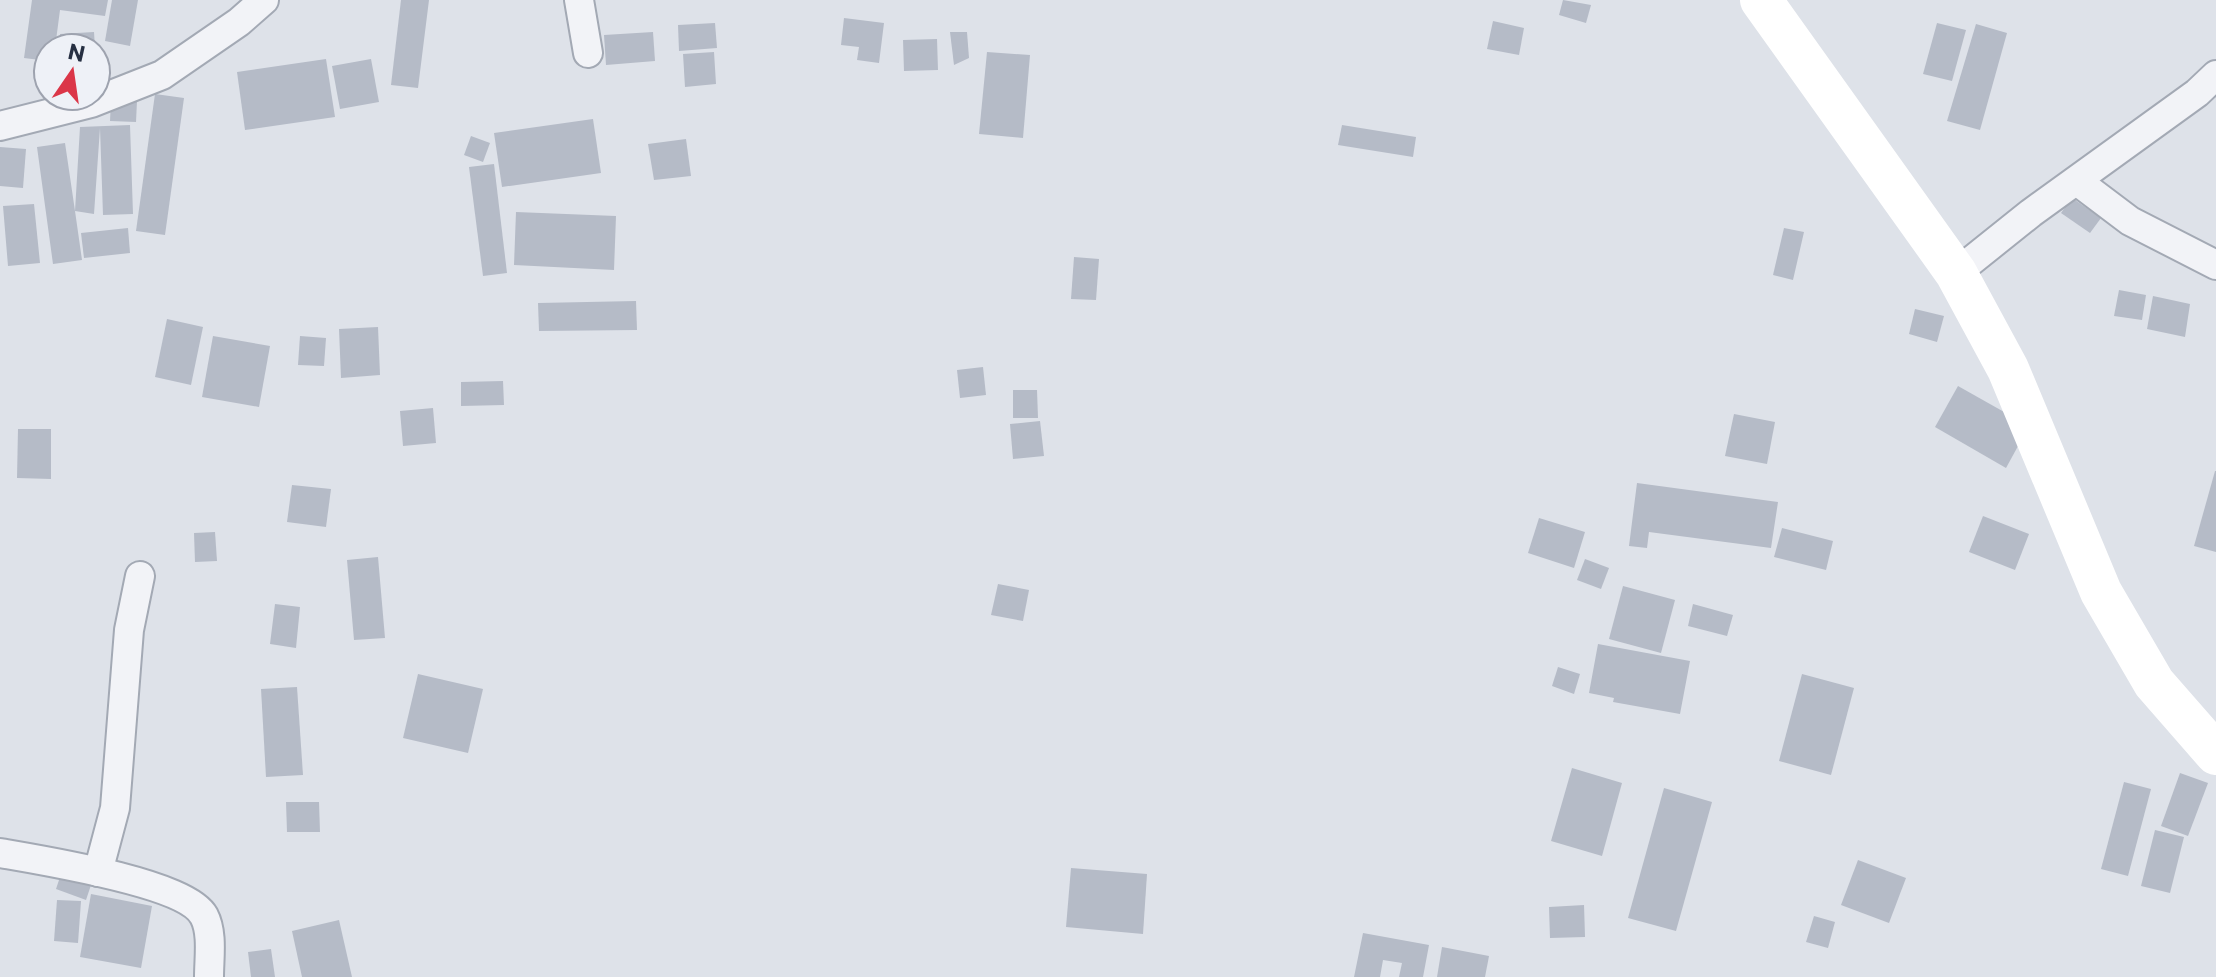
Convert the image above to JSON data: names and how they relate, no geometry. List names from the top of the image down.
{
  "north": "top"
}
